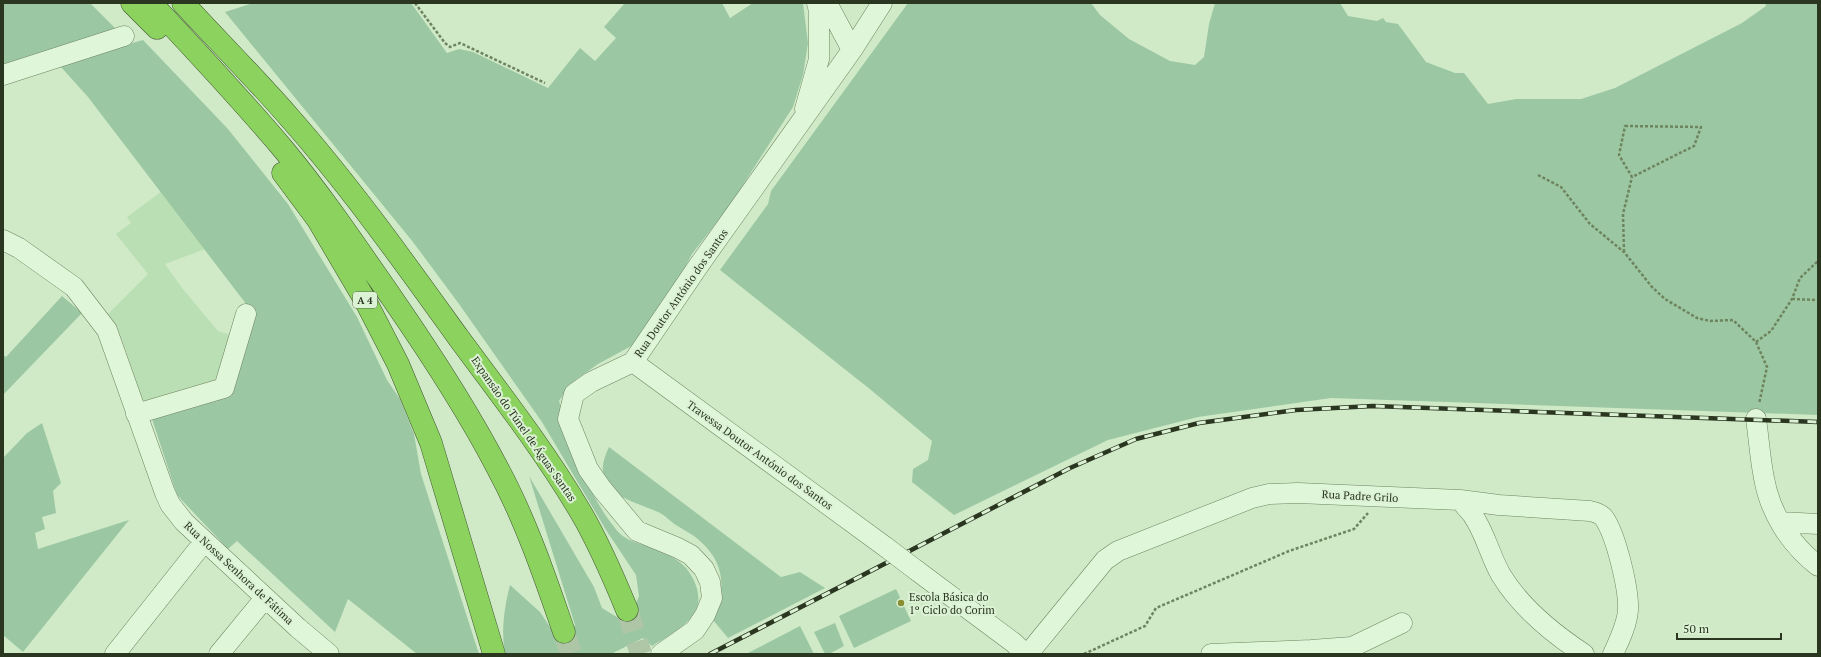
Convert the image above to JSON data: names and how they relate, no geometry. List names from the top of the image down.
{
  "streets": {
    "highway": ["A 4", "Expansão do Túnel de Águas Santas"],
    "street": [
      "Rua Doutor António dos Santos",
      "Travessa Doutor António dos Santos",
      "Rua Padre Grilo",
      "Rua Nossa Senhora de Fátima"
    ]
  },
  "crossings": [
    ["Rua Doutor António dos Santos", "Travessa Doutor António dos Santos"]
  ],
  "places": ["Escola Básica do 1º Ciclo do Corim"],
  "scale_bar": "50 m"
}
